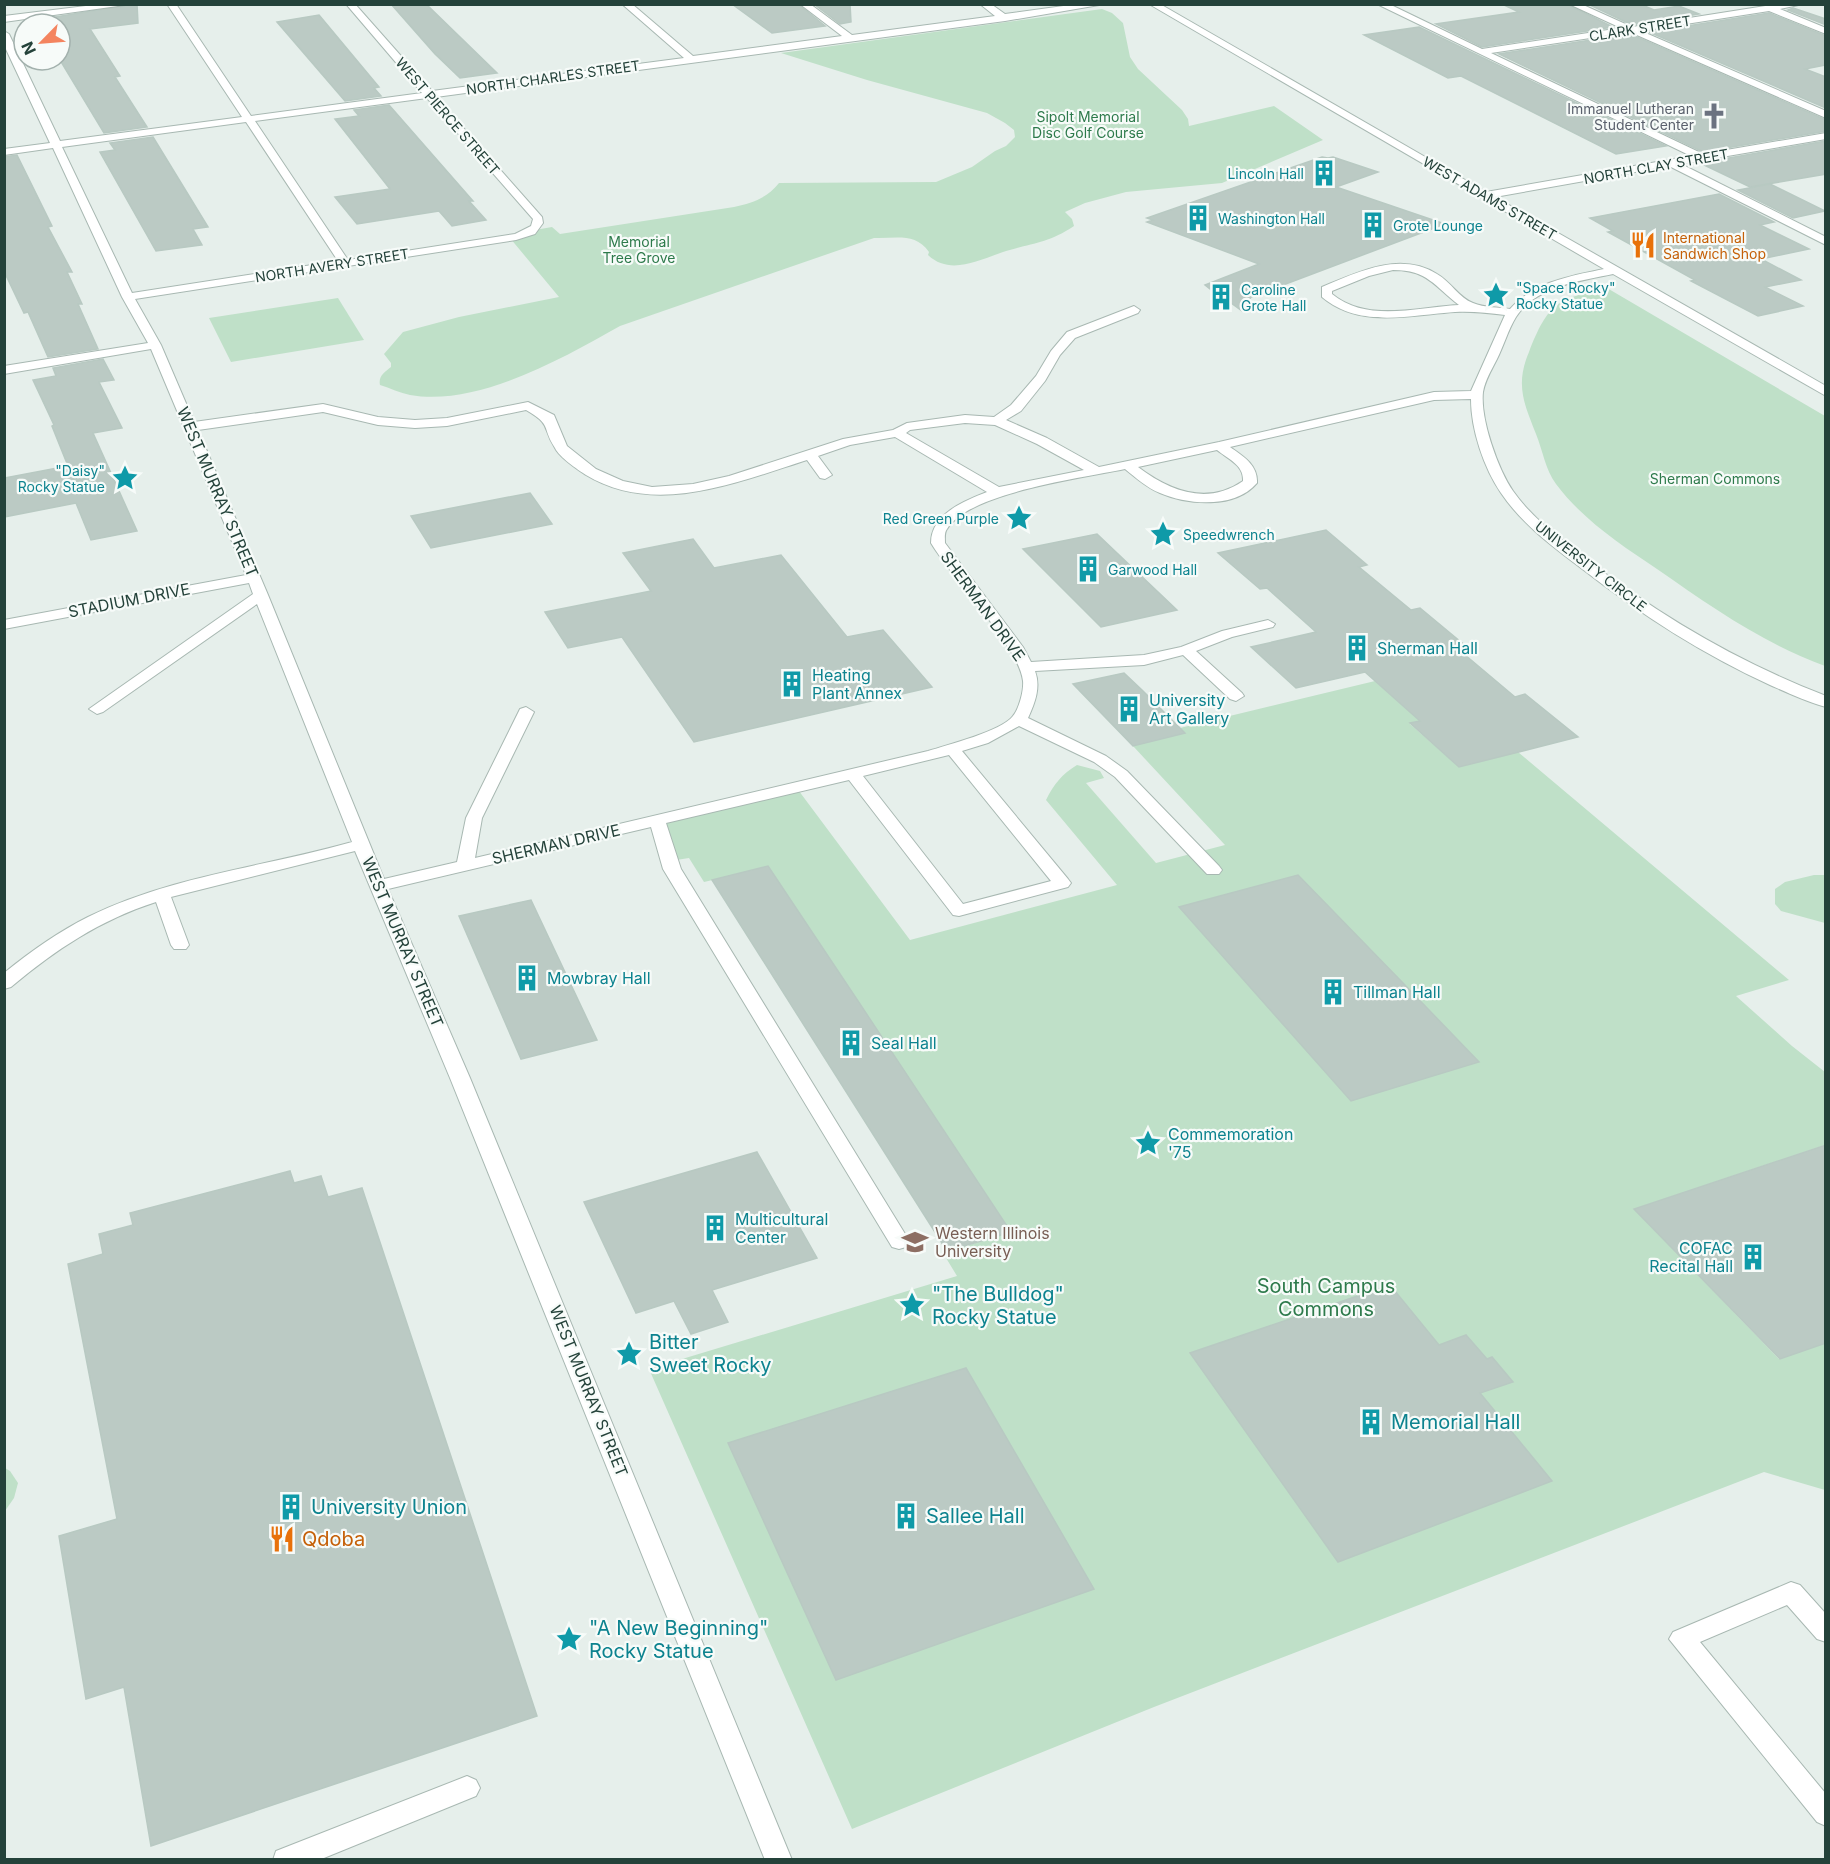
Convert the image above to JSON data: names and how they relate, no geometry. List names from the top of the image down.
{
  "streets": {
    "street": [
      "CLARK STREET",
      "NORTH CHARLES STREET",
      "WEST PIERCE STREET",
      "NORTH CLAY STREET",
      "WEST ADAMS STREET",
      "NORTH AVERY STREET",
      "WEST MURRAY STREET",
      "UNIVERSITY CIRCLE",
      "STADIUM DRIVE",
      "SHERMAN DRIVE"
    ]
  },
  "crossings": [
    ["NORTH CHARLES STREET", "WEST PIERCE STREET"],
    ["NORTH CHARLES STREET", "WEST MURRAY STREET"],
    ["WEST PIERCE STREET", "NORTH AVERY STREET"],
    ["NORTH CLAY STREET", "WEST ADAMS STREET"],
    ["NORTH AVERY STREET", "WEST MURRAY STREET"],
    ["WEST MURRAY STREET", "STADIUM DRIVE"],
    ["WEST MURRAY STREET", "SHERMAN DRIVE"],
    ["UNIVERSITY CIRCLE", "SHERMAN DRIVE"]
  ],
  "parks": [
    "Sipolt Memorial Disc Golf Course",
    "Memorial Tree Grove",
    "Sherman Commons",
    "South Campus Commons"
  ],
  "places": {
    "church": ["Immanuel Lutheran Student Center"],
    "building": [
      "Lincoln Hall",
      "Washington Hall",
      "Grote Lounge",
      "Caroline Grote Hall",
      "Garwood Hall",
      "Sherman Hall",
      "Heating Plant Annex",
      "University Art Gallery",
      "Mowbray Hall",
      "Tillman Hall",
      "Seal Hall",
      "Multicultural Center",
      "COFAC Recital Hall",
      "Memorial Hall",
      "University Union",
      "Sallee Hall"
    ],
    "restaurant": ["International Sandwich Shop", "Qdoba"],
    "place": [
      "\"Space Rocky\" Rocky Statue",
      "\"Daisy\" Rocky Statue",
      "Red Green Purple",
      "Speedwrench",
      "Commemoration '75",
      "\"The Bulldog\" Rocky Statue",
      "Bitter Sweet Rocky",
      "\"A New Beginning\" Rocky Statue"
    ],
    "school or university": ["Western Illinois University"]
  },
  "north": "bottom left"
}
